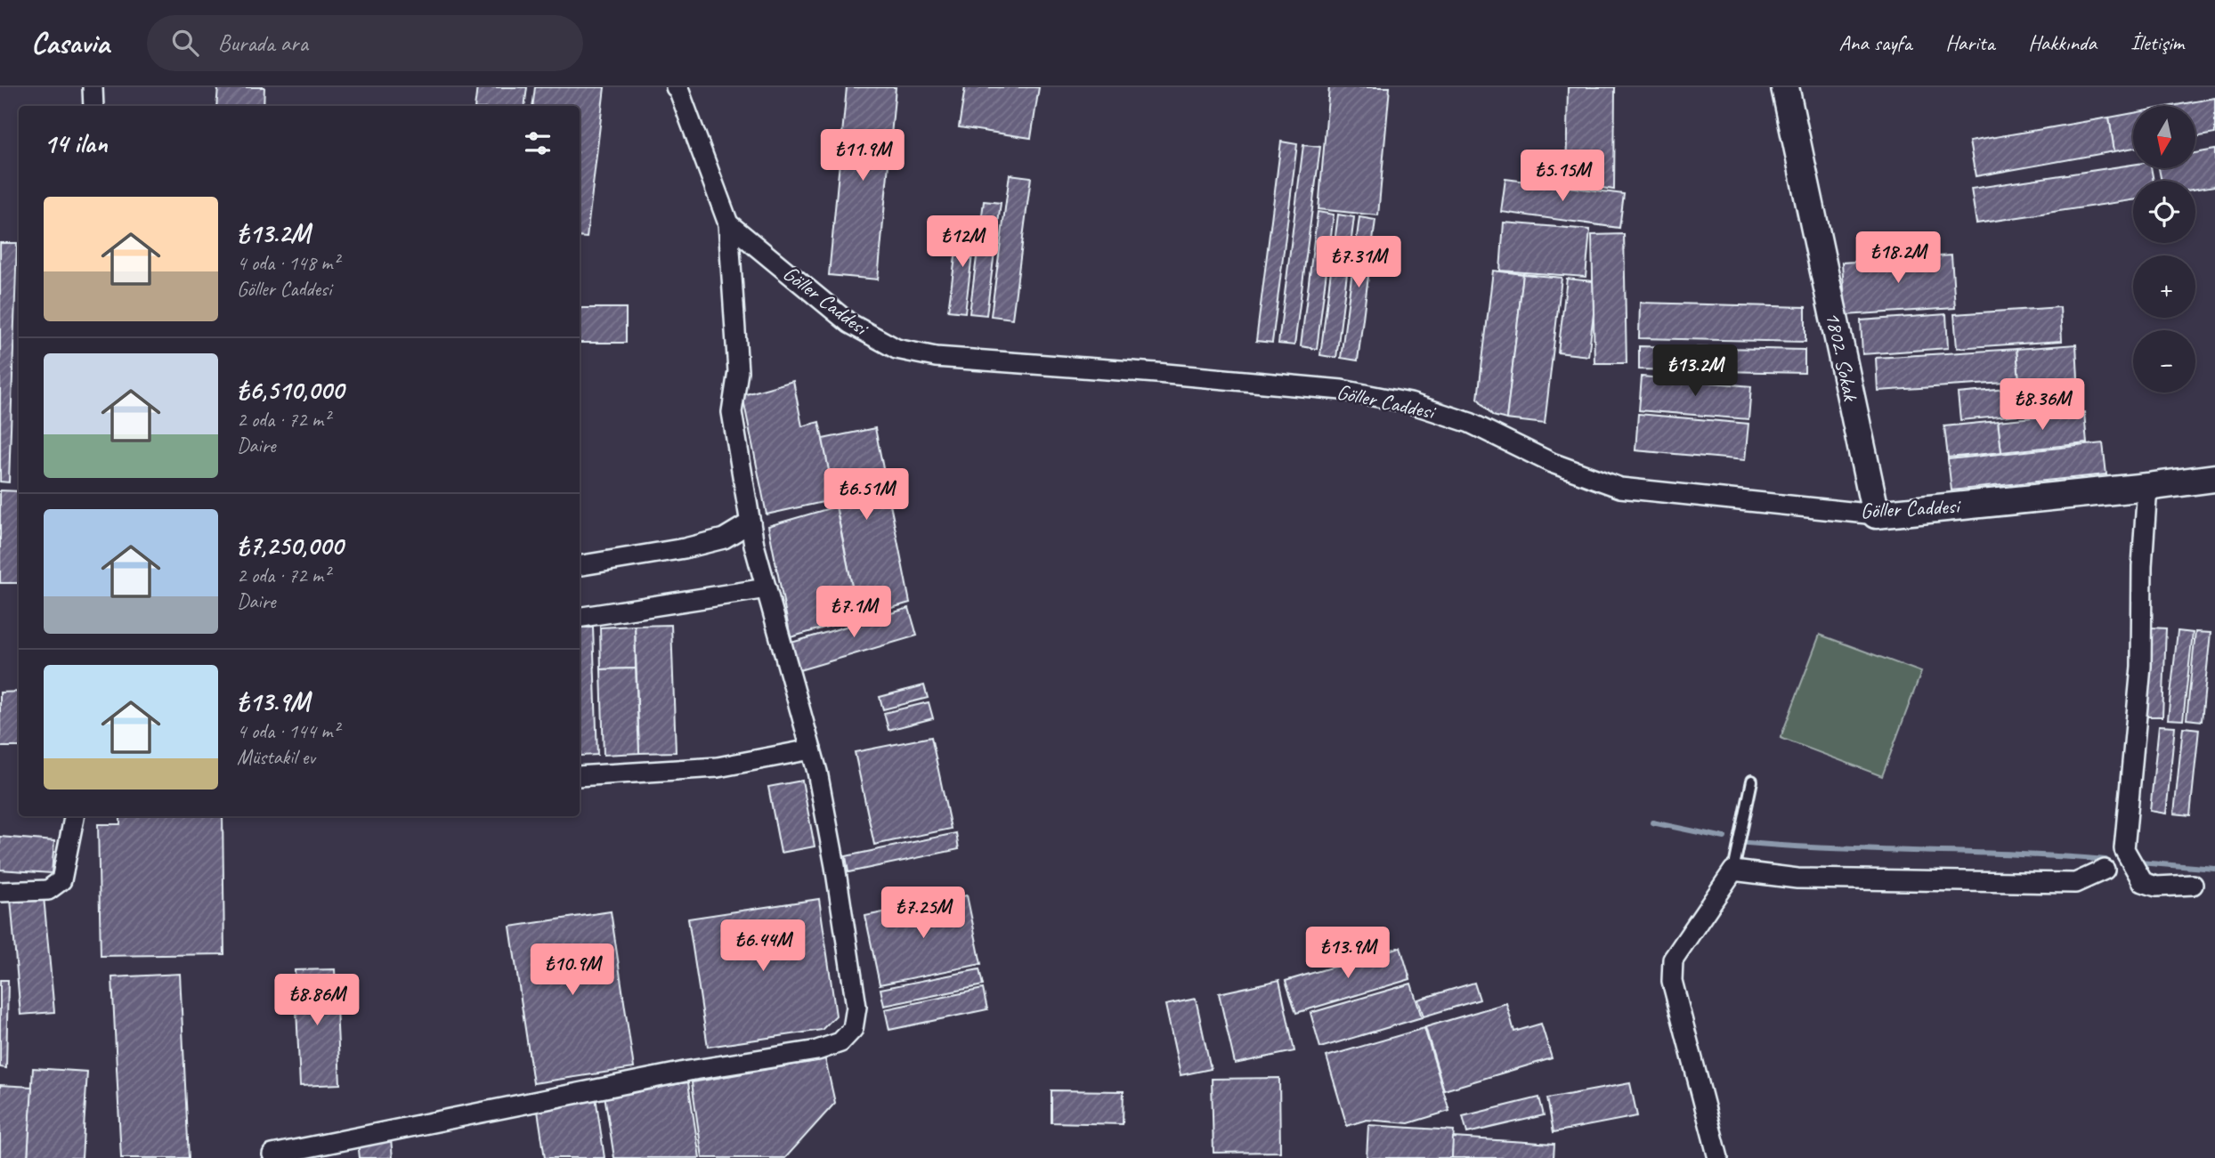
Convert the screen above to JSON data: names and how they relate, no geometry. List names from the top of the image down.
{
  "streets": {
    "street": ["Göller Caddesi", "1802. Sokak"]
  },
  "crossings": [
    ["Göller Caddesi", "1802. Sokak"]
  ],
  "north": "bottom",
  "page": {
    "header": "Casavia",
    "search": "Burada ara",
    "nav": [
      "Ana sayfa",
      "Harita",
      "Hakkında",
      "İletişim"
    ],
    "map_buttons": ["+", "−"],
    "heading": "14 ilan",
    "price": [
      "₺11.9M",
      "₺5.15M",
      "₺12M",
      "₺18.2M",
      "₺7.31M",
      "₺13.2M",
      "₺8.36M",
      "₺6.51M",
      "₺7.1M",
      "₺7.25M",
      "₺6.44M",
      "₺13.9M",
      "₺10.9M",
      "₺8.86M"
    ],
    "list": [
      {
        "name": "₺13.2M",
        "note": "4 oda · 148 m² · Göller Caddesi"
      },
      {
        "name": "₺6,510,000",
        "note": "2 oda · 72 m² · Daire"
      },
      {
        "name": "₺7,250,000",
        "note": "2 oda · 72 m² · Daire"
      },
      {
        "name": "₺13.9M",
        "note": "4 oda · 144 m² · Müstakil ev"
      }
    ]
  }
}
